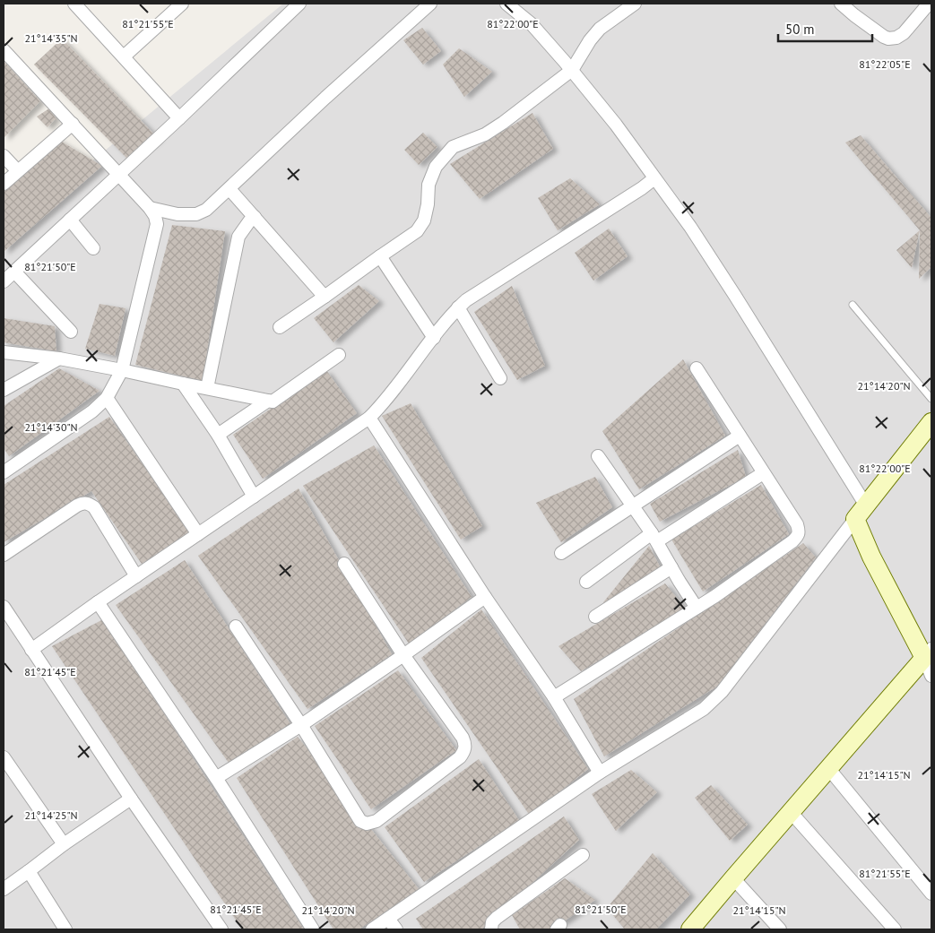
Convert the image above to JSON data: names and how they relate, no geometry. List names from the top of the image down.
{
  "scale_bar": "50 m",
  "coordinates": [
    "81°21'55\"E",
    "81°22'00\"E",
    "21°14'35\"N",
    "81°22'05\"E",
    "81°21'50\"E",
    "21°14'20\"N",
    "21°14'30\"N",
    "81°21'45\"E",
    "21°14'15\"N",
    "21°14'25\"N"
  ]
}
